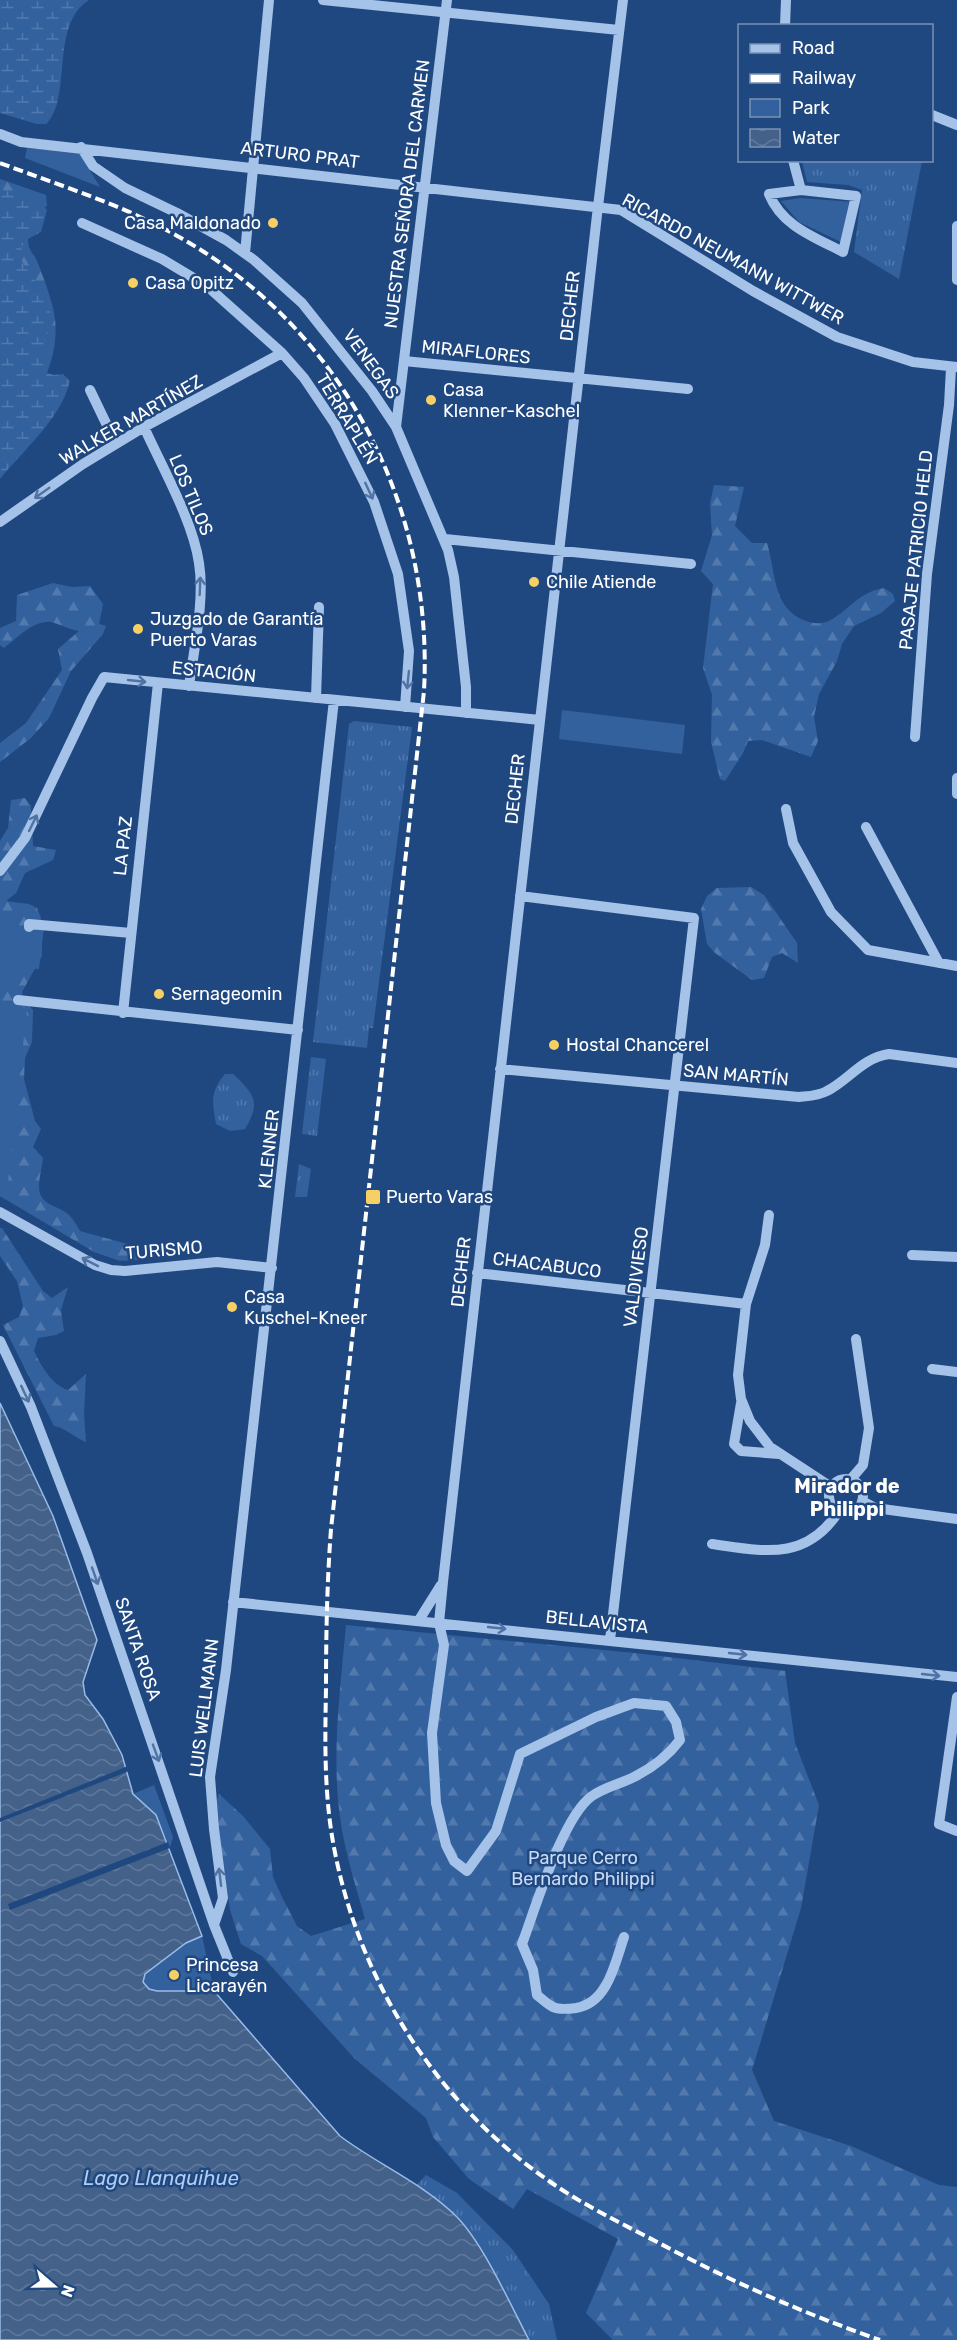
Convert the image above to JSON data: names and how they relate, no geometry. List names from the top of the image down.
{
  "streets": {
    "street": [
      "ARTURO PRAT",
      "NUESTRA SEÑORA DEL CARMEN",
      "RICARDO NEUMANN WITTWER",
      "DECHER",
      "MIRAFLORES",
      "VENEGAS",
      "TERRAPLÉN",
      "WALKER MARTÍNEZ",
      "LOS TILOS",
      "PASAJE PATRICIO HELD",
      "ESTACIÓN",
      "LA PAZ",
      "SAN MARTÍN",
      "KLENNER",
      "TURISMO",
      "CHACABUCO",
      "VALDIVIESO",
      "BELLAVISTA",
      "SANTA ROSA",
      "LUIS WELLMANN"
    ]
  },
  "crossings": [
    ["ARTURO PRAT", "NUESTRA SEÑORA DEL CARMEN"],
    ["ARTURO PRAT", "RICARDO NEUMANN WITTWER"],
    ["ARTURO PRAT", "DECHER"],
    ["ARTURO PRAT", "VENEGAS"],
    ["NUESTRA SEÑORA DEL CARMEN", "MIRAFLORES"],
    ["NUESTRA SEÑORA DEL CARMEN", "VENEGAS"],
    ["RICARDO NEUMANN WITTWER", "DECHER"],
    ["RICARDO NEUMANN WITTWER", "PASAJE PATRICIO HELD"],
    ["DECHER", "MIRAFLORES"],
    ["DECHER", "ESTACIÓN"],
    ["DECHER", "SAN MARTÍN"],
    ["DECHER", "CHACABUCO"],
    ["DECHER", "VALDIVIESO"],
    ["DECHER", "BELLAVISTA"],
    ["VENEGAS", "ESTACIÓN"],
    ["TERRAPLÉN", "WALKER MARTÍNEZ"],
    ["TERRAPLÉN", "ESTACIÓN"],
    ["WALKER MARTÍNEZ", "LOS TILOS"],
    ["LOS TILOS", "ESTACIÓN"],
    ["ESTACIÓN", "LA PAZ"],
    ["ESTACIÓN", "KLENNER"],
    ["SAN MARTÍN", "VALDIVIESO"],
    ["KLENNER", "TURISMO"],
    ["KLENNER", "BELLAVISTA"],
    ["KLENNER", "LUIS WELLMANN"],
    ["CHACABUCO", "VALDIVIESO"],
    ["VALDIVIESO", "BELLAVISTA"],
    ["BELLAVISTA", "LUIS WELLMANN"],
    ["SANTA ROSA", "LUIS WELLMANN"]
  ],
  "one_way": [
    "TERRAPLÉN",
    "WALKER MARTÍNEZ",
    "LOS TILOS",
    "ESTACIÓN",
    "TURISMO",
    "BELLAVISTA",
    "SANTA ROSA",
    "LUIS WELLMANN"
  ],
  "districts": ["Mirador de Philippi"],
  "water": ["Lago Llanquihue"],
  "parks": ["Parque Cerro Bernardo Philippi"],
  "places": {
    "other": [
      "Casa Maldonado",
      "Casa Opitz",
      "Casa Klenner-Kaschel",
      "Chile Atiende",
      "Juzgado de Garantía Puerto Varas",
      "Sernageomin",
      "Hostal Chancerel",
      "Casa Kuschel-Kneer",
      "Princesa Licarayén"
    ],
    "transit": ["Puerto Varas"]
  },
  "legend": [
    "Road",
    "Railway",
    "Park",
    "Water"
  ],
  "north": "right"
}
